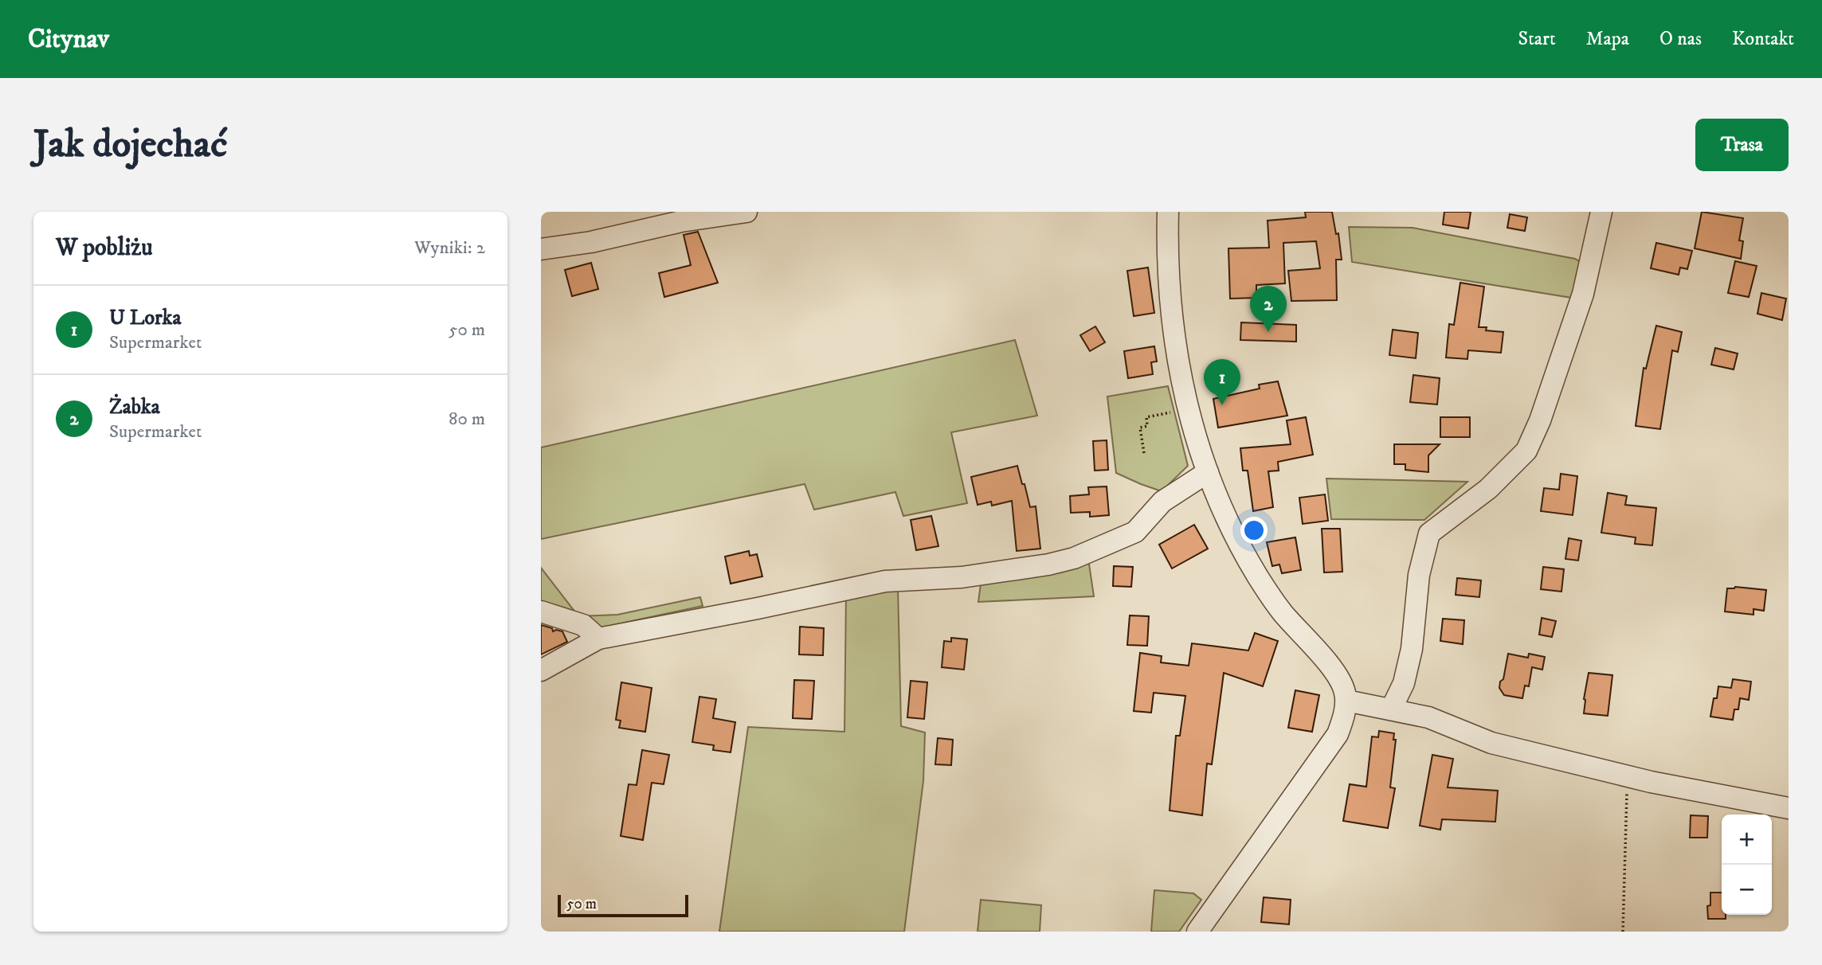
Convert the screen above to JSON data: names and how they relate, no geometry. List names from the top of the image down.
{
  "scale_bar": "50 m",
  "page": {
    "header": "Citynav",
    "nav": [
      "Start",
      "Mapa",
      "O nas",
      "Kontakt"
    ],
    "buttons": "Trasa",
    "title": "Jak dojechać",
    "heading": ["W pobliżu", "Wyniki: 2"],
    "list": [
      {
        "mark": "1",
        "name": "U Lorka",
        "note": "Supermarket",
        "value": "50 m"
      },
      {
        "mark": "2",
        "name": "Żabka",
        "note": "Supermarket",
        "value": "80 m"
      }
    ],
    "pins": ["2", "1"],
    "map_buttons": ["+", "−"],
    "scale": "50 m"
  }
}
